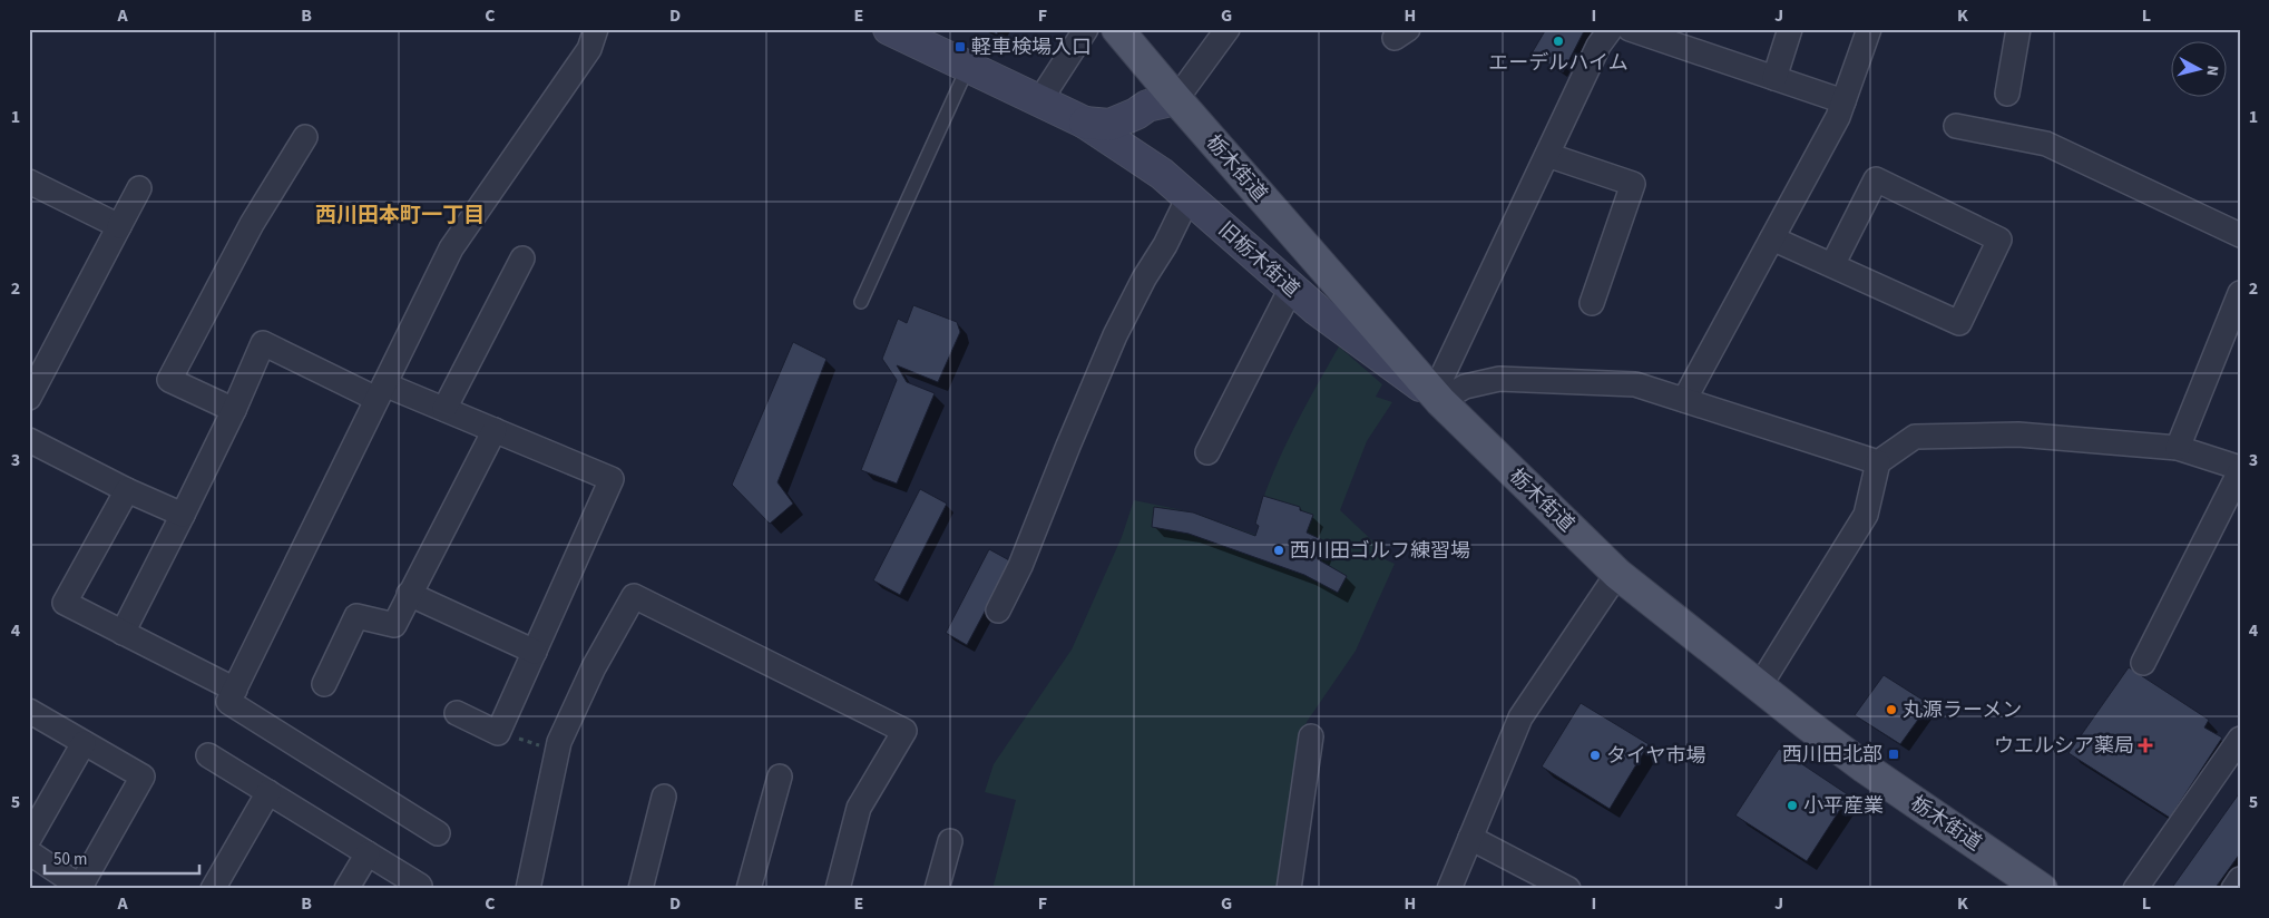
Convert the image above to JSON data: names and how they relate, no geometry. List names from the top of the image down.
{
  "streets": {
    "main road": ["栃木街道", "旧栃木街道"]
  },
  "crossings": [
    ["栃木街道", "旧栃木街道"]
  ],
  "districts": ["西川田本町一丁目"],
  "places": {
    "other": [
      "エーデルハイム",
      "西川田ゴルフ練習場",
      "丸源ラーメン",
      "タイヤ市場",
      "小平産業"
    ],
    "transit": ["軽車検場入口", "西川田北部"],
    "health": ["ウエルシア薬局"]
  },
  "scale_bar": "50 m",
  "north": "right",
  "grid": {
    "columns": [
      "A",
      "B",
      "C",
      "D",
      "E",
      "F",
      "G",
      "H",
      "I",
      "J",
      "K",
      "L"
    ],
    "rows": [
      "1",
      "2",
      "3",
      "4",
      "5"
    ]
  }
}
